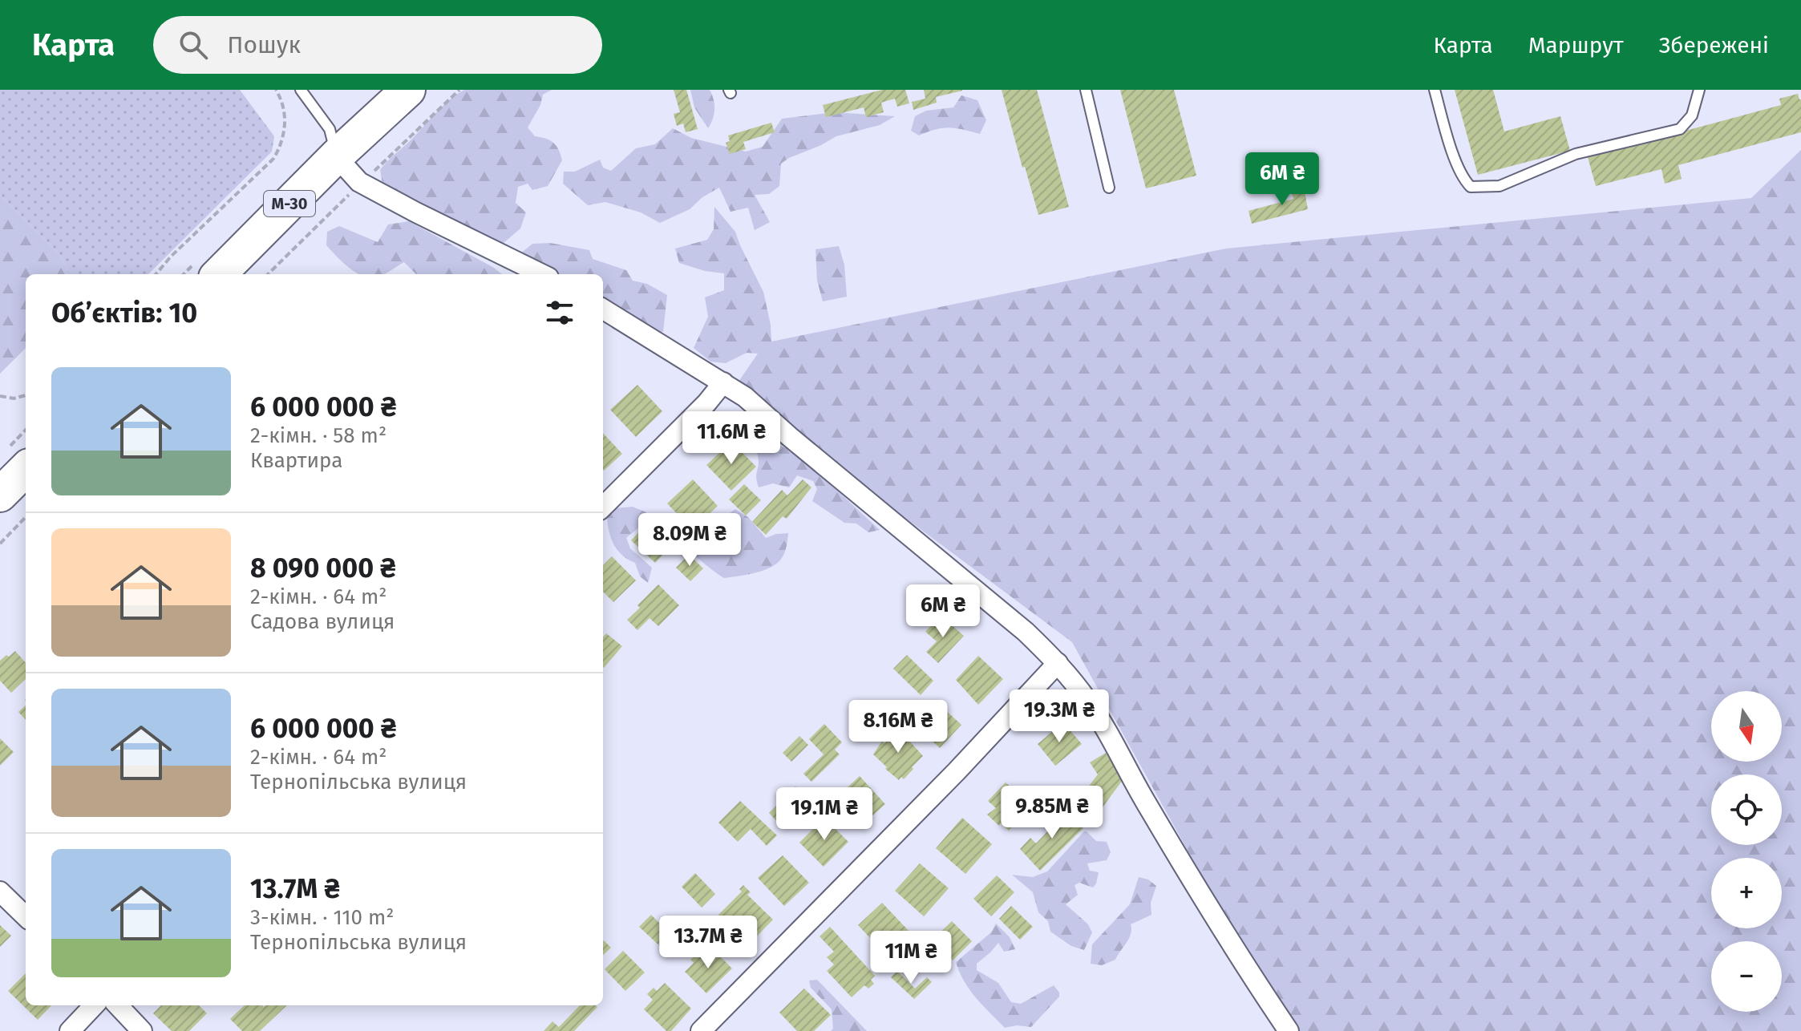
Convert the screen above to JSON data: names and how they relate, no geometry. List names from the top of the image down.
{
  "streets": {
    "highway": ["М-30"]
  },
  "north": "bottom",
  "page": {
    "header": "Карта",
    "search": "Пошук",
    "nav": ["Карта", "Маршрут", "Збережені"],
    "price": [
      "6M ₴",
      "11.6M ₴",
      "8.09M ₴",
      "6M ₴",
      "19.3M ₴",
      "8.16M ₴",
      "9.85M ₴",
      "19.1M ₴",
      "13.7M ₴",
      "11M ₴"
    ],
    "heading": "Об’єктів: 10",
    "list": [
      {
        "name": "6 000 000 ₴",
        "note": "2-кімн. · 58 m² · Квартира"
      },
      {
        "name": "8 090 000 ₴",
        "note": "2-кімн. · 64 m² · Садова вулиця"
      },
      {
        "name": "6 000 000 ₴",
        "note": "2-кімн. · 64 m² · Тернопільська вулиця"
      },
      {
        "name": "13.7M ₴",
        "note": "3-кімн. · 110 m² · Тернопільська вулиця"
      }
    ],
    "map_buttons": ["+", "−"]
  }
}
